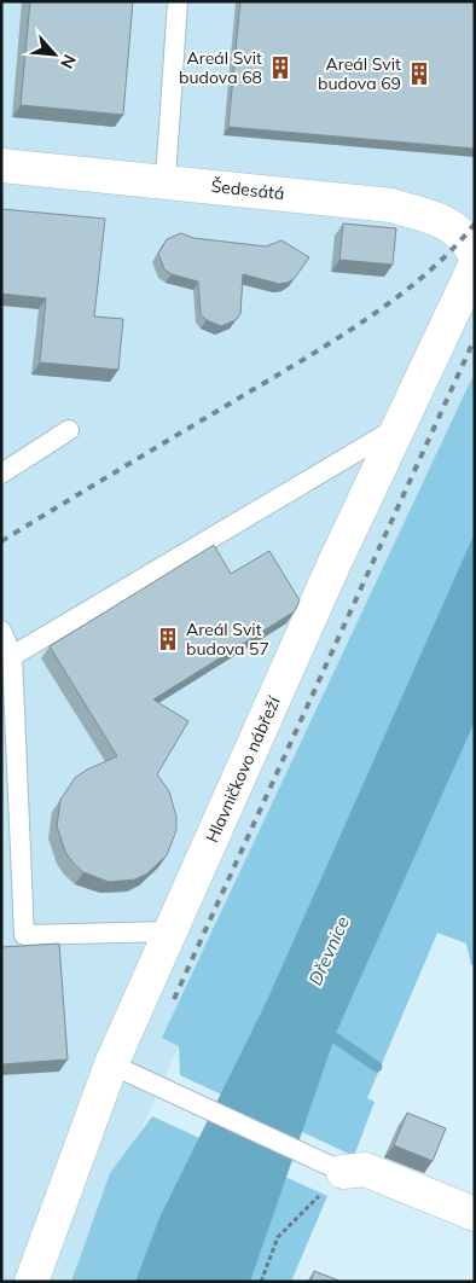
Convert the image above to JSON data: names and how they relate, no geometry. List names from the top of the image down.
{
  "streets": {
    "street": ["Šedesátá", "Hlavničkovo nábřeží"]
  },
  "water": ["Dřevnice"],
  "places": {
    "building": ["Areál Svit budova 68", "Areál Svit budova 69", "Areál Svit budova 57"]
  },
  "north": "bottom right"
}
